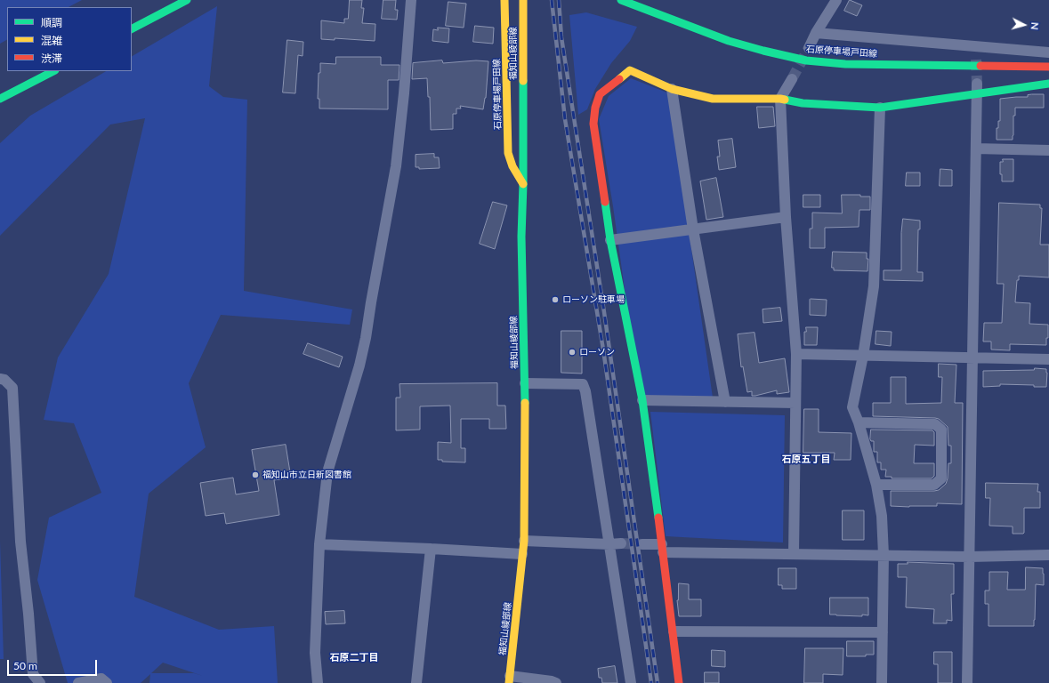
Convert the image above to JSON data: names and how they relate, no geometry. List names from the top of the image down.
{
  "streets": {
    "main road": ["石原停車場戸田線", "福知山綾部線"]
  },
  "crossings": [
    ["石原停車場戸田線", "福知山綾部線"]
  ],
  "districts": ["石原五丁目", "石原二丁目"],
  "places": ["ローソン駐車場", "ローソン", "福知山市立日新図書館"],
  "legend": ["順調", "混雑", "渋滞"],
  "scale_bar": "50 m",
  "north": "right"
}
